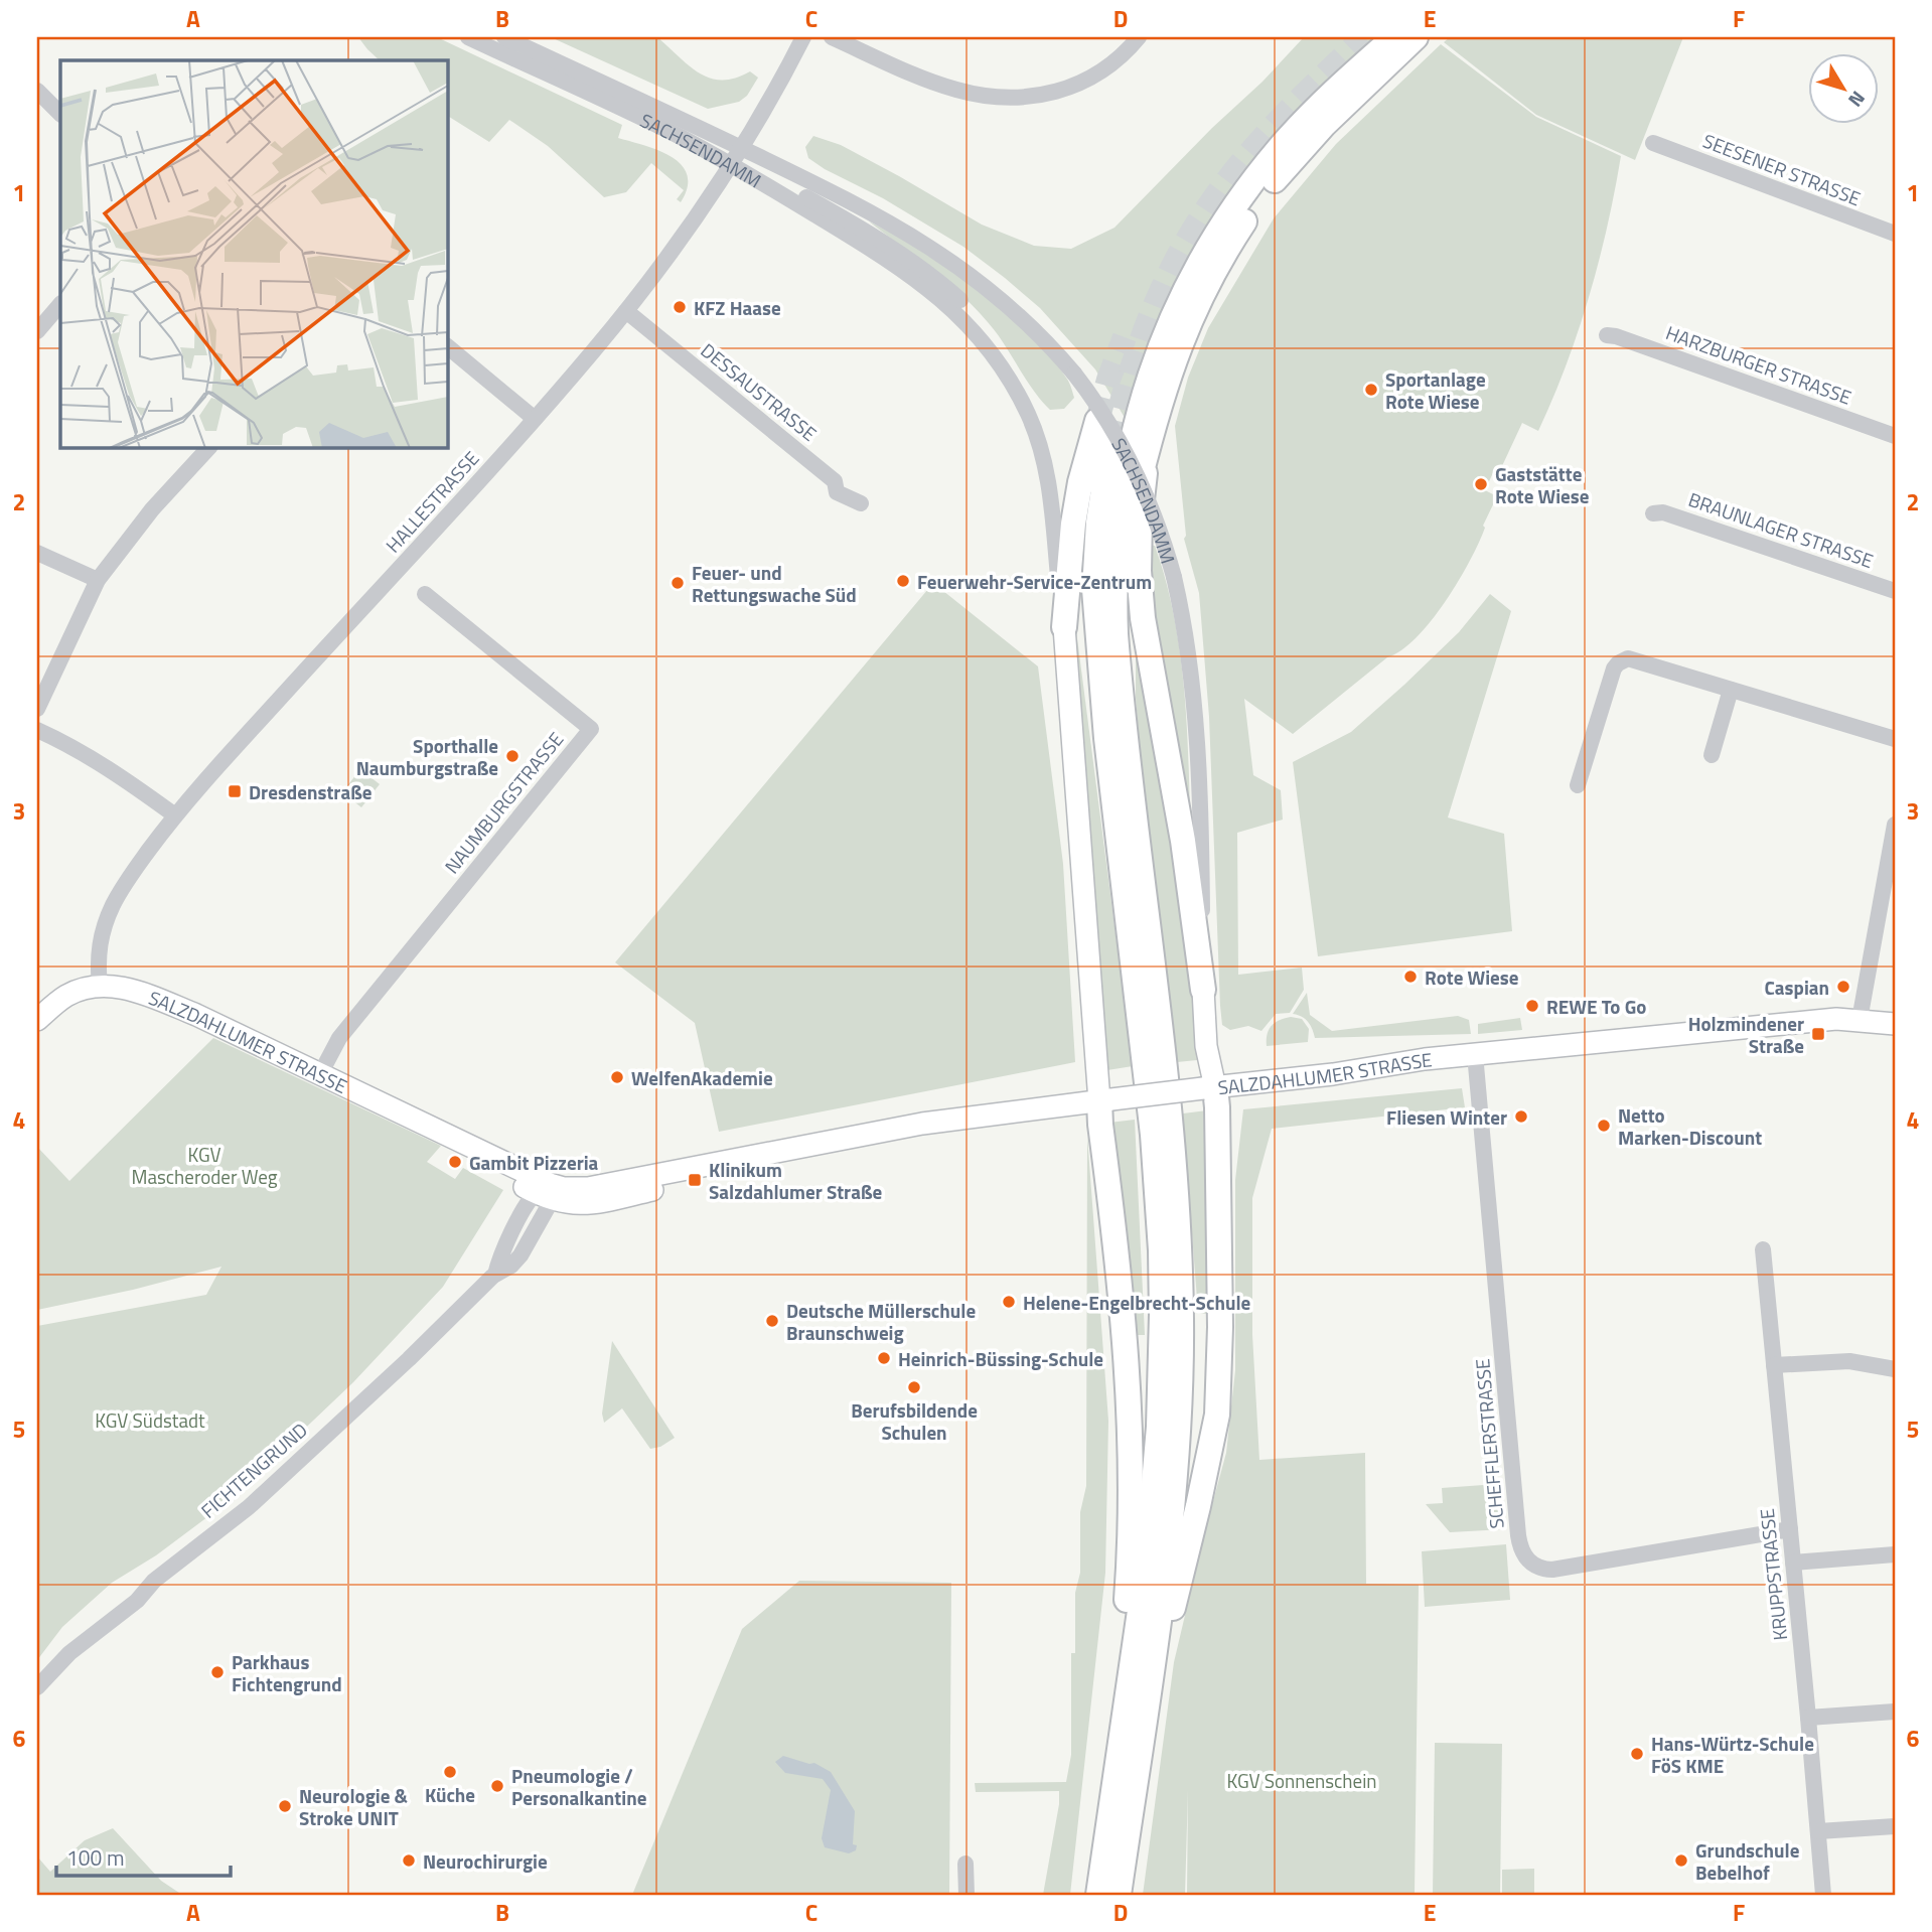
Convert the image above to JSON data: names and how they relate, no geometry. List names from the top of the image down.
{
  "streets": {
    "main road": ["SACHSENDAMM", "SALZDAHLUMER STRASSE"],
    "street": [
      "SEESENER STRASSE",
      "HARZBURGER STRASSE",
      "DESSAUSTRASSE",
      "HALLESTRASSE",
      "BRAUNLAGER STRASSE",
      "NAUMBURGSTRASSE",
      "SCHEFFLERSTRASSE",
      "FICHTENGRUND",
      "KRUPPSTRASSE"
    ]
  },
  "crossings": [
    ["SACHSENDAMM", "HALLESTRASSE"],
    ["SACHSENDAMM", "SALZDAHLUMER STRASSE"],
    ["DESSAUSTRASSE", "HALLESTRASSE"],
    ["HALLESTRASSE", "SALZDAHLUMER STRASSE"],
    ["NAUMBURGSTRASSE", "SALZDAHLUMER STRASSE"],
    ["SALZDAHLUMER STRASSE", "SCHEFFLERSTRASSE"],
    ["SCHEFFLERSTRASSE", "KRUPPSTRASSE"]
  ],
  "parks": ["KGV Mascheroder Weg", "KGV Südstadt", "KGV Sonnenschein"],
  "places": {
    "other": [
      "KFZ Haase",
      "Sportanlage Rote Wiese",
      "Gaststätte Rote Wiese",
      "Feuerwehr-Service-Zentrum",
      "Feuer- und Rettungswache Süd",
      "Sporthalle Naumburgstraße",
      "Rote Wiese",
      "Caspian",
      "REWE To Go",
      "WelfenAkademie",
      "Fliesen Winter",
      "Netto Marken-Discount",
      "Gambit Pizzeria",
      "Helene-Engelbrecht-Schule",
      "Deutsche Müllerschule Braunschweig",
      "Heinrich-Büssing-Schule",
      "Berufsbildende Schulen",
      "Parkhaus Fichtengrund",
      "Hans-Würtz-Schule FöS KME",
      "Küche",
      "Pneumologie / Personalkantine",
      "Neurologie & Stroke UNIT",
      "Neurochirurgie",
      "Grundschule Bebelhof"
    ],
    "transit": ["Dresdenstraße", "Holzmindener Straße", "Klinikum Salzdahlumer Straße"]
  },
  "scale_bar": "100 m",
  "north": "bottom right",
  "grid": {
    "columns": [
      "A",
      "B",
      "C",
      "D",
      "E",
      "F"
    ],
    "rows": [
      "1",
      "2",
      "3",
      "4",
      "5",
      "6"
    ]
  }
}
